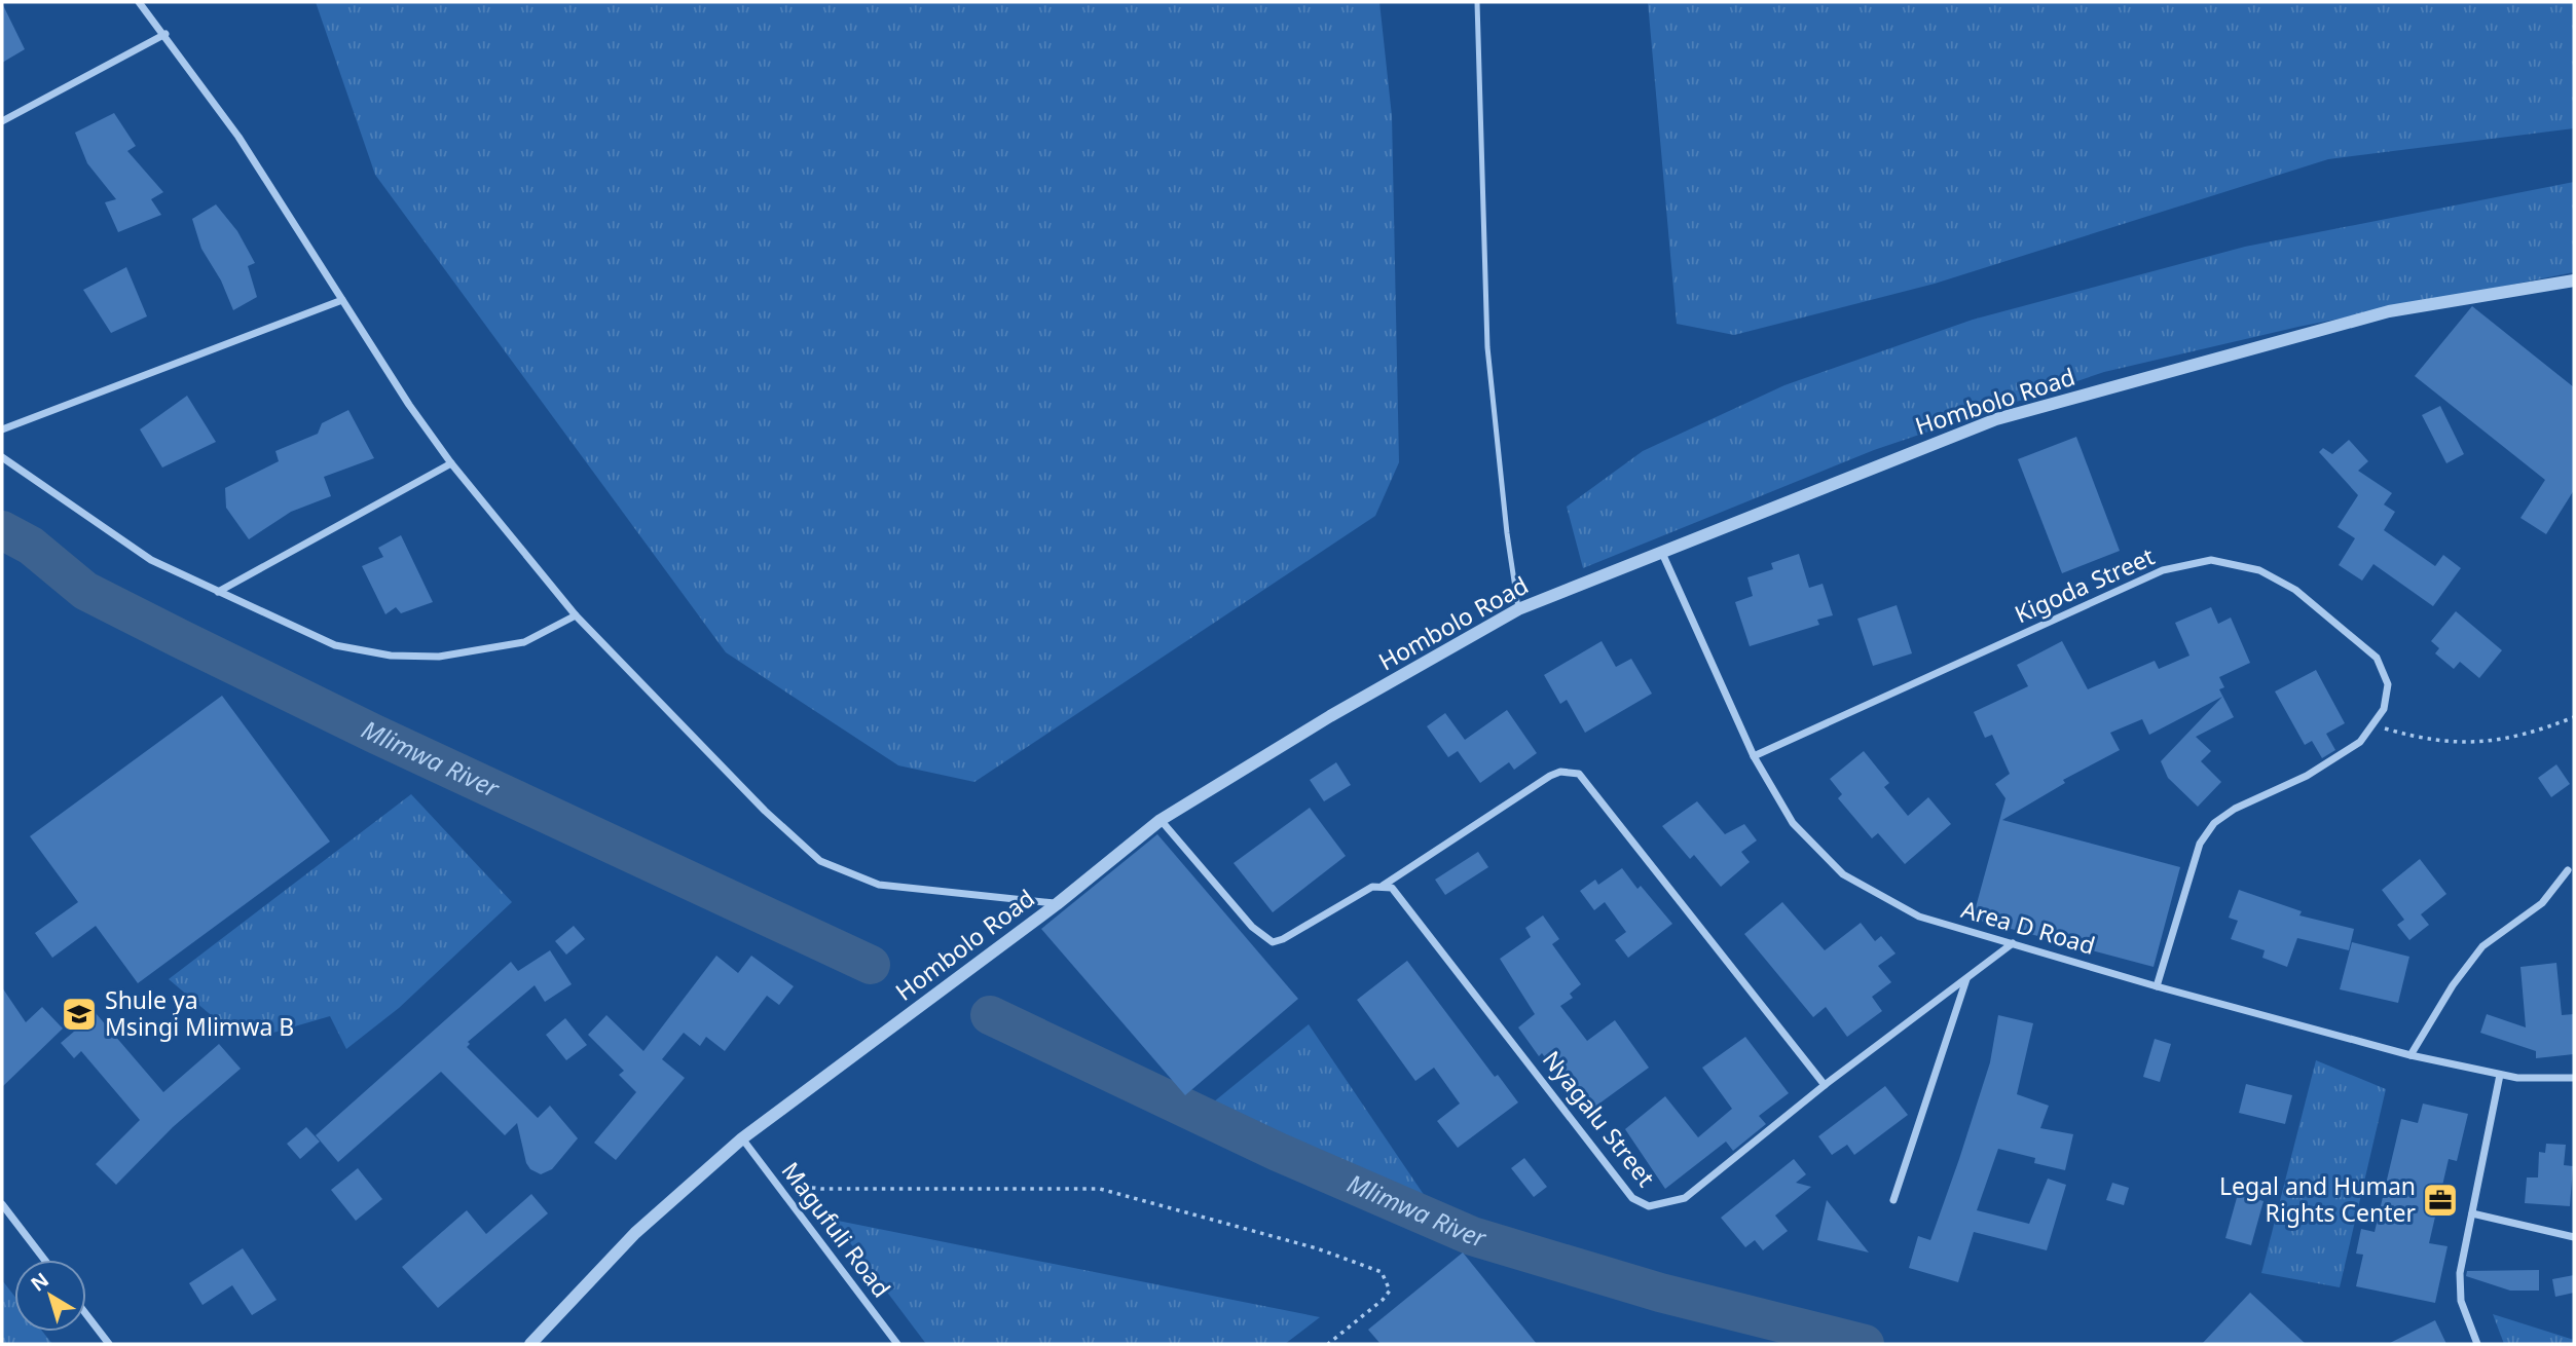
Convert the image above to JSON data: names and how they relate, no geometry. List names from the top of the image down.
{
  "streets": {
    "street": [
      "Hombolo Road",
      "Kigoda Street",
      "Area D Road",
      "Nyagalu Street",
      "Magufuli Road"
    ]
  },
  "crossings": [
    ["Hombolo Road", "Area D Road"],
    ["Hombolo Road", "Magufuli Road"],
    ["Kigoda Street", "Area D Road"],
    ["Area D Road", "Nyagalu Street"]
  ],
  "water": ["Mlimwa River"],
  "places": {
    "school or university": ["Shule ya Msingi Mlimwa B"],
    "office": ["Legal and Human Rights Center"]
  },
  "north": "top left"
}
